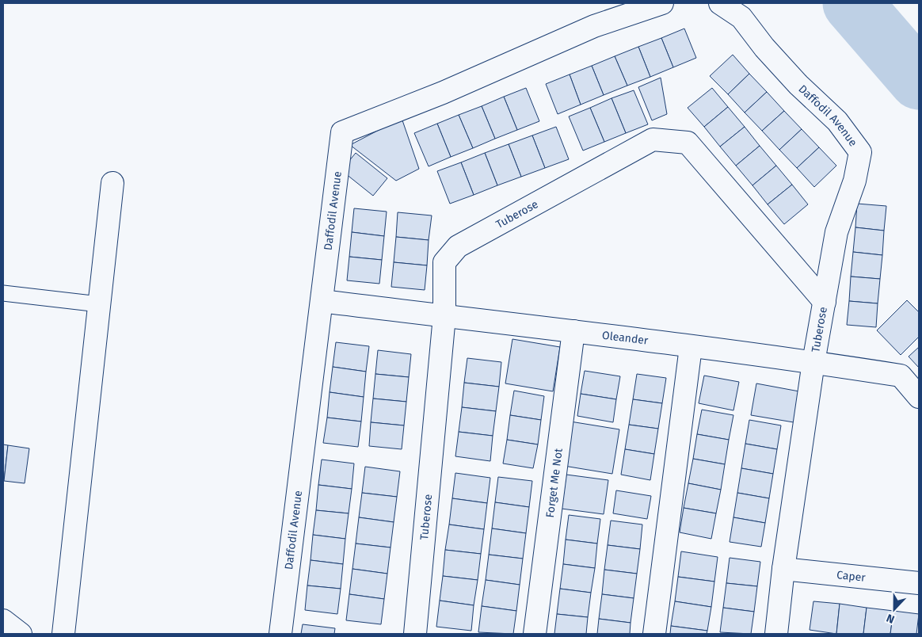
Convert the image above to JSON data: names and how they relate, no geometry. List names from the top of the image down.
{
  "streets": {
    "street": [
      "Daffodil Avenue",
      "Tuberose",
      "Oleander",
      "Forget Me Not",
      "Caper"
    ]
  },
  "crossings": [
    ["Daffodil Avenue", "Tuberose"],
    ["Daffodil Avenue", "Oleander"],
    ["Tuberose", "Oleander"],
    ["Tuberose", "Caper"],
    ["Oleander", "Forget Me Not"]
  ],
  "north": "bottom"
}
